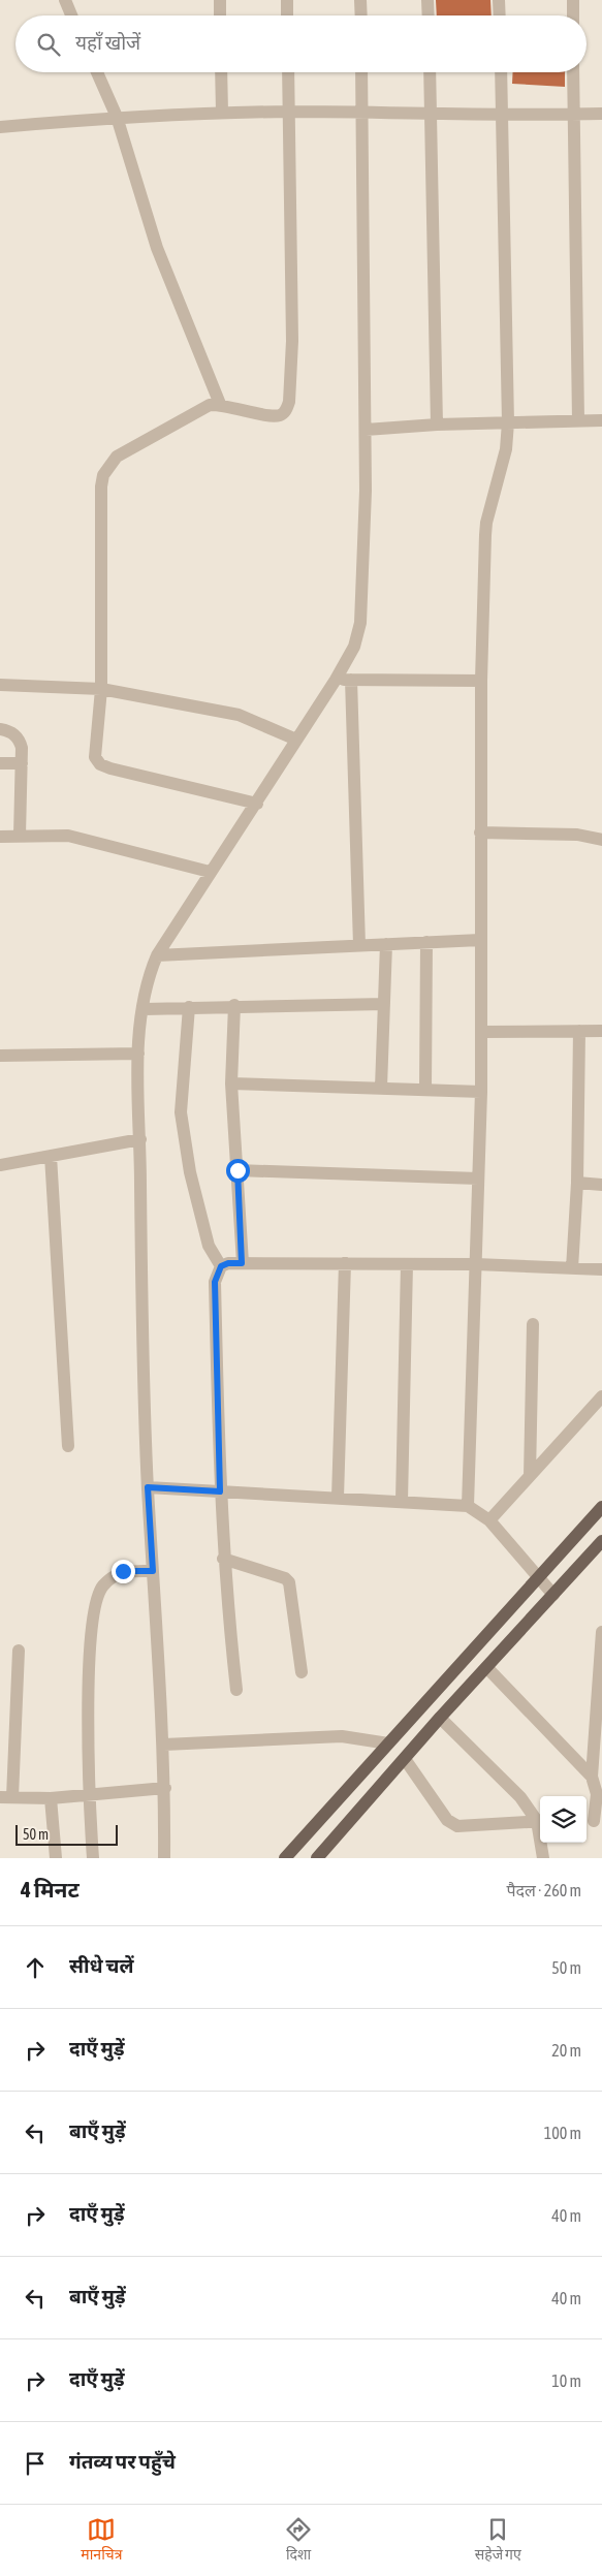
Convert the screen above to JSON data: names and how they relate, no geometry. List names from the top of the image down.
{
  "scale_bar": "50 m",
  "page": {
    "search": "यहाँ खोजें",
    "scale": "50 m",
    "heading": ["4 मिनट", "पैदल · 260 m"],
    "list": [
      ["सीधे चलें", "50 m"],
      ["दाएँ मुड़ें", "20 m"],
      ["बाएँ मुड़ें", "100 m"],
      ["दाएँ मुड़ें", "40 m"],
      ["बाएँ मुड़ें", "40 m"],
      ["दाएँ मुड़ें", "10 m"],
      "गंतव्य पर पहुँचे"
    ],
    "nav": ["मानचित्र", "दिशा", "सहेजे गए"]
  }
}
